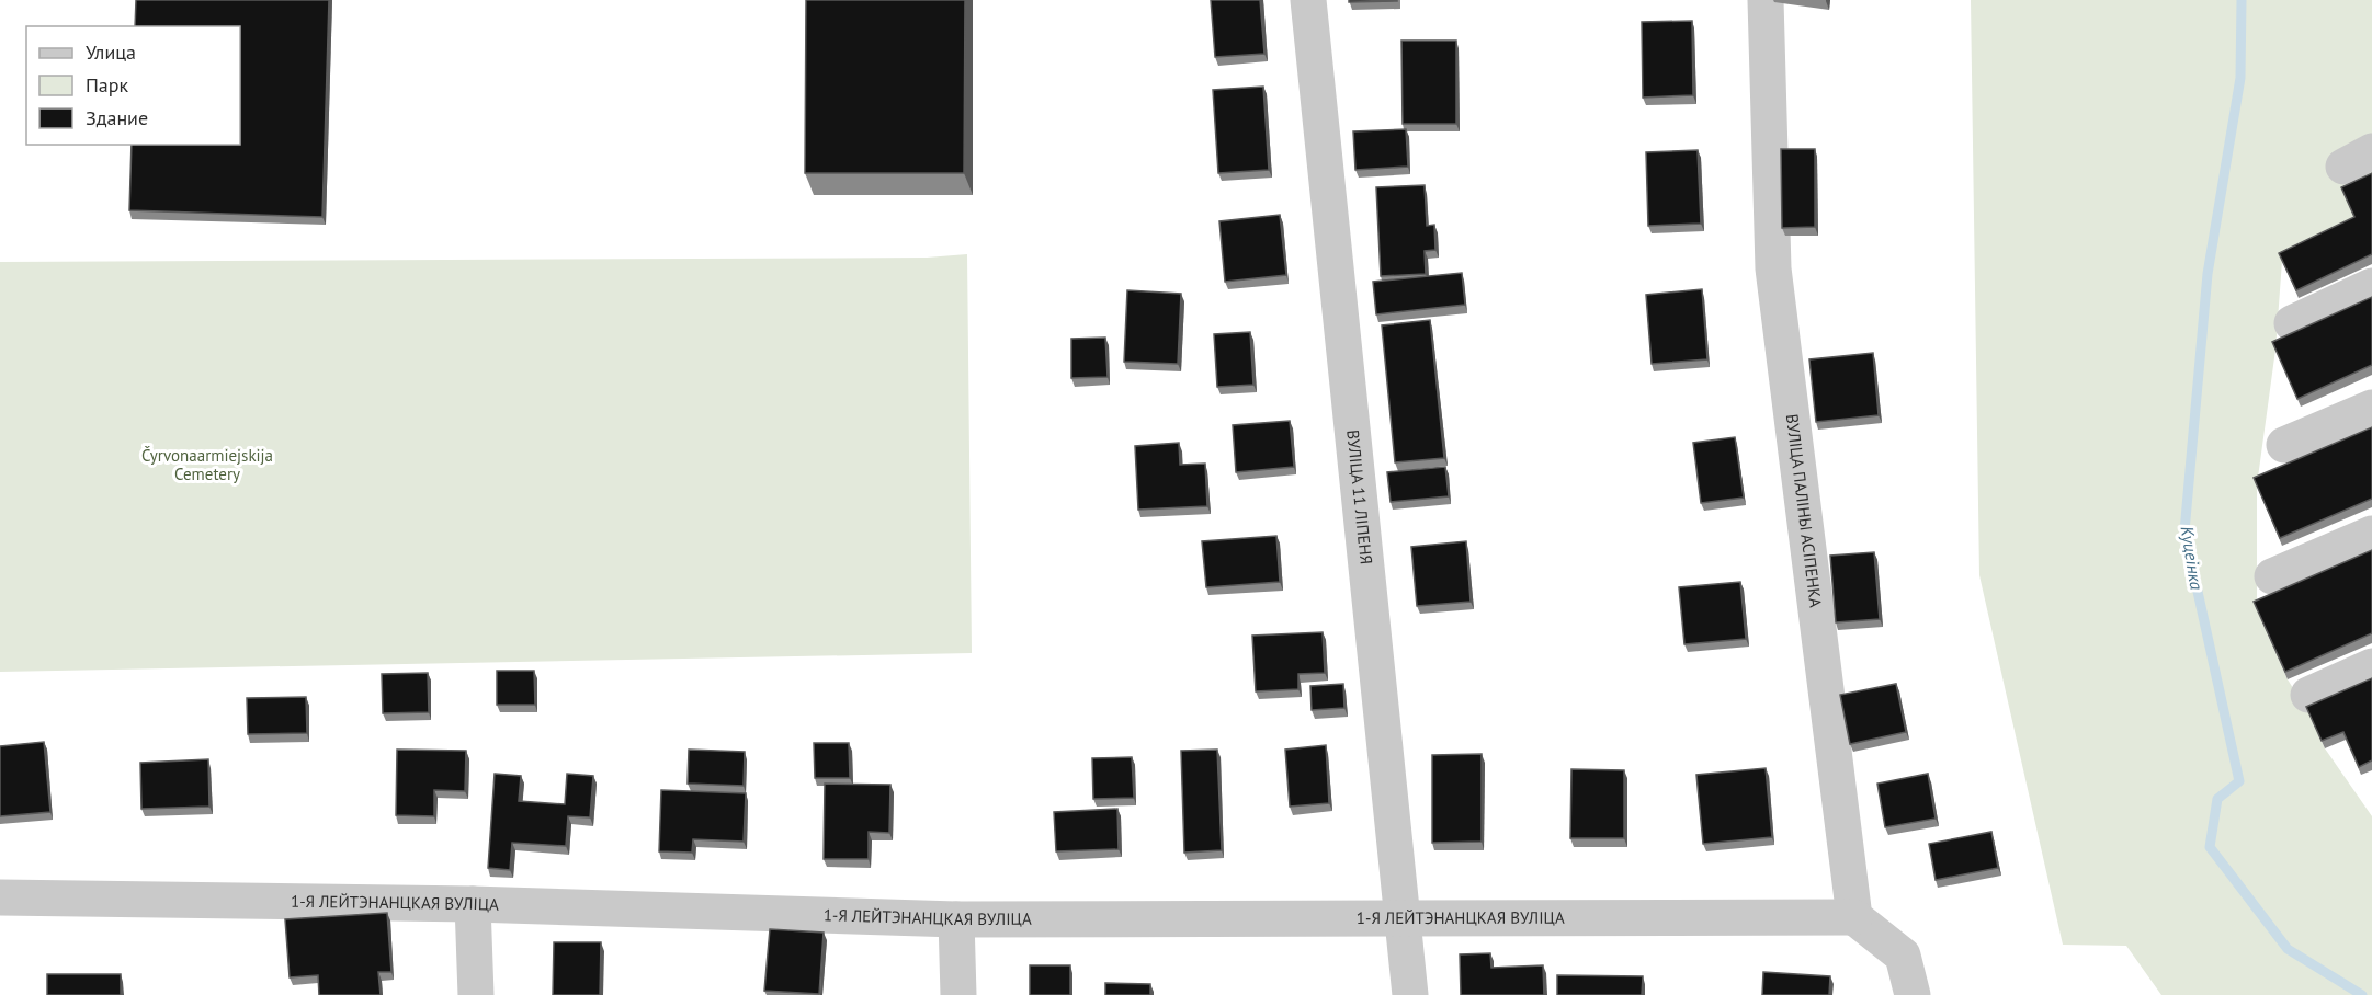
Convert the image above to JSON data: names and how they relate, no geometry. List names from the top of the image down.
{
  "streets": {
    "street": ["ВУЛІЦА 11 ЛІПЕНЯ", "ВУЛІЦА ПАЛІНЫ АСІПЕНКА", "1-Я ЛЕЙТЭНАНЦКАЯ ВУЛІЦА"]
  },
  "crossings": [
    ["ВУЛІЦА 11 ЛІПЕНЯ", "1-Я ЛЕЙТЭНАНЦКАЯ ВУЛІЦА"],
    ["ВУЛІЦА ПАЛІНЫ АСІПЕНКА", "1-Я ЛЕЙТЭНАНЦКАЯ ВУЛІЦА"]
  ],
  "water": ["Куцеінка"],
  "parks": ["Čyrvonaarmiejskija Cemetery"],
  "legend": ["Улица", "Парк", "Здание"]
}
